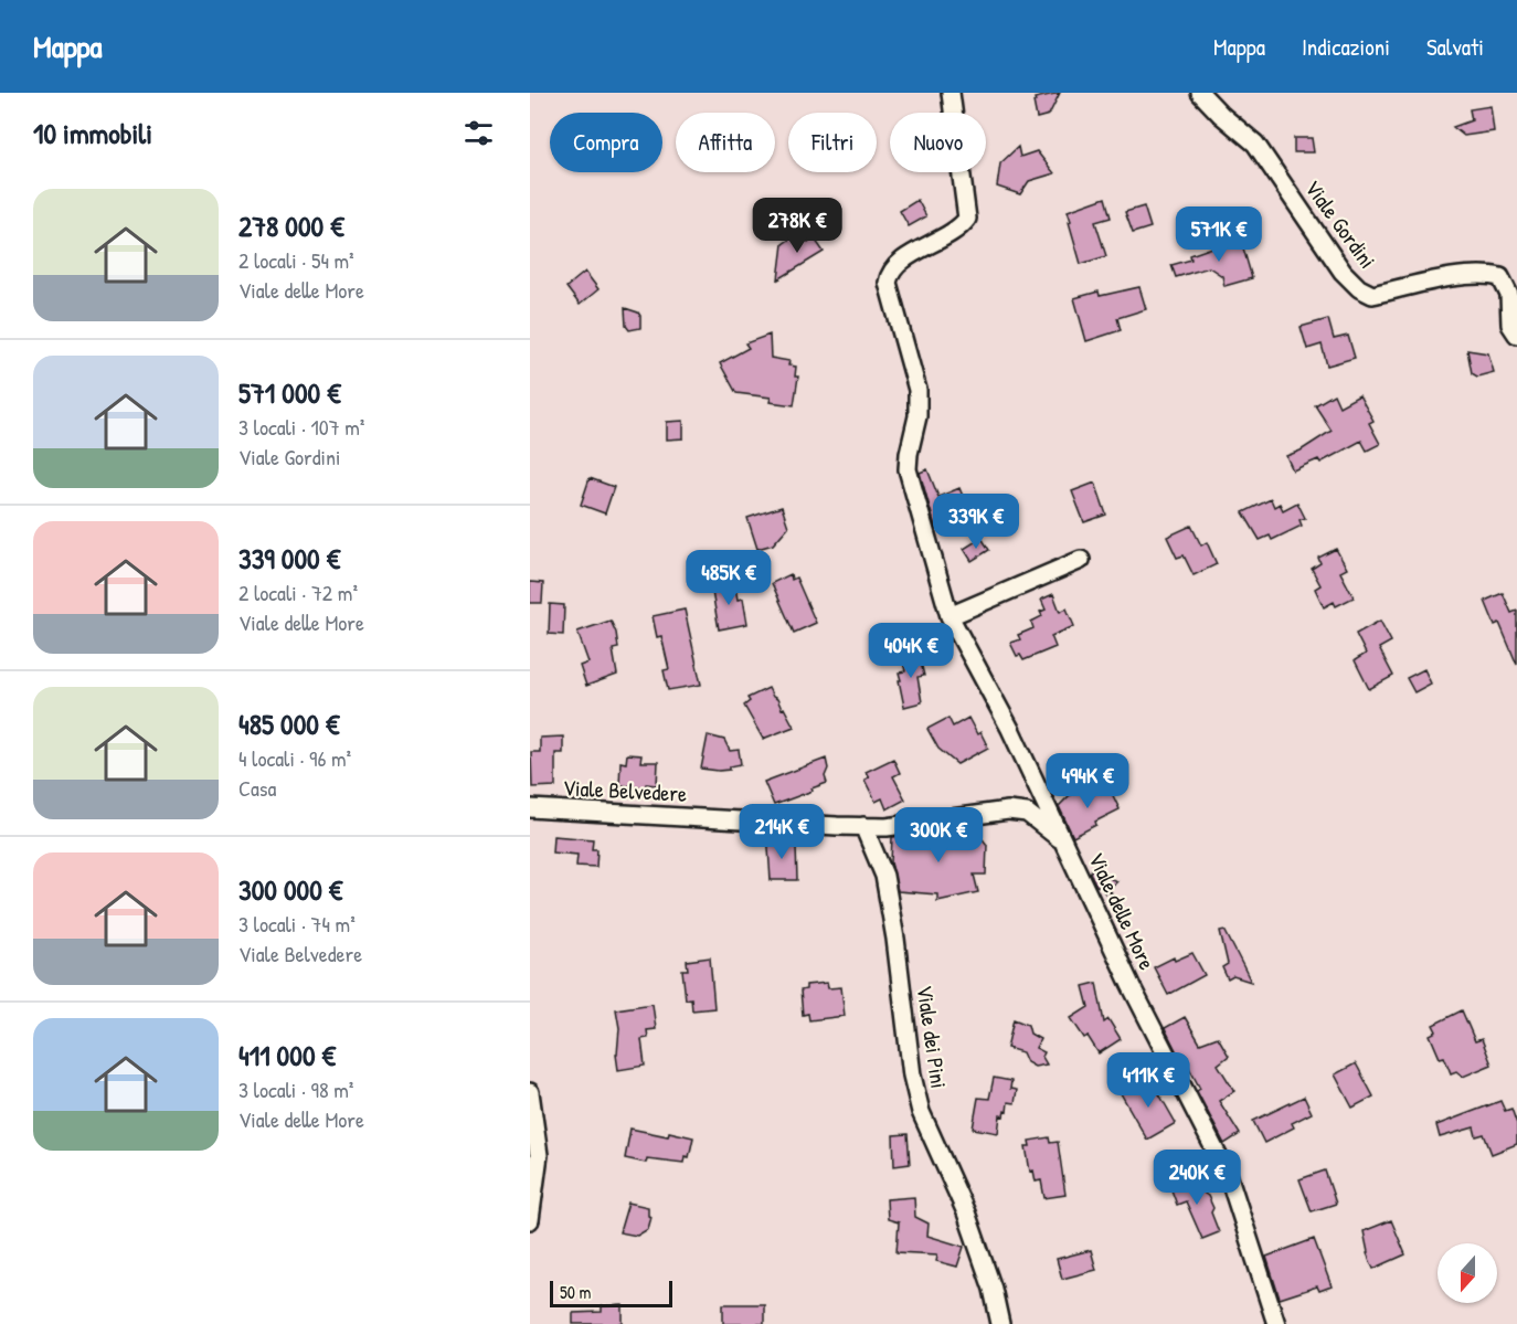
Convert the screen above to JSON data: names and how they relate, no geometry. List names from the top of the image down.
{
  "streets": {
    "street": [
      "Viale Gordini",
      "Viale Belvedere",
      "Viale delle More",
      "Viale dei Pini"
    ]
  },
  "crossings": [
    ["Viale Belvedere", "Viale delle More"],
    ["Viale Belvedere", "Viale dei Pini"]
  ],
  "scale_bar": "50 m",
  "north": "bottom",
  "page": {
    "header": "Mappa",
    "nav": ["Mappa", "Indicazioni", "Salvati"],
    "heading": "10 immobili",
    "chip": [
      "Compra",
      "Affitta",
      "Filtri",
      "Nuovo"
    ],
    "list": [
      {
        "name": "278 000 €",
        "note": "2 locali · 54 m² · Viale delle More"
      },
      {
        "name": "571 000 €",
        "note": "3 locali · 107 m² · Viale Gordini"
      },
      {
        "name": "339 000 €",
        "note": "2 locali · 72 m² · Viale delle More"
      },
      {
        "name": "485 000 €",
        "note": "4 locali · 96 m² · Casa"
      },
      {
        "name": "300 000 €",
        "note": "3 locali · 74 m² · Viale Belvedere"
      },
      {
        "name": "411 000 €",
        "note": "3 locali · 98 m² · Viale delle More"
      }
    ],
    "price": [
      "278K €",
      "571K €",
      "339K €",
      "485K €",
      "404K €",
      "494K €",
      "214K €",
      "300K €",
      "411K €",
      "240K €"
    ],
    "scale": "50 m"
  }
}
